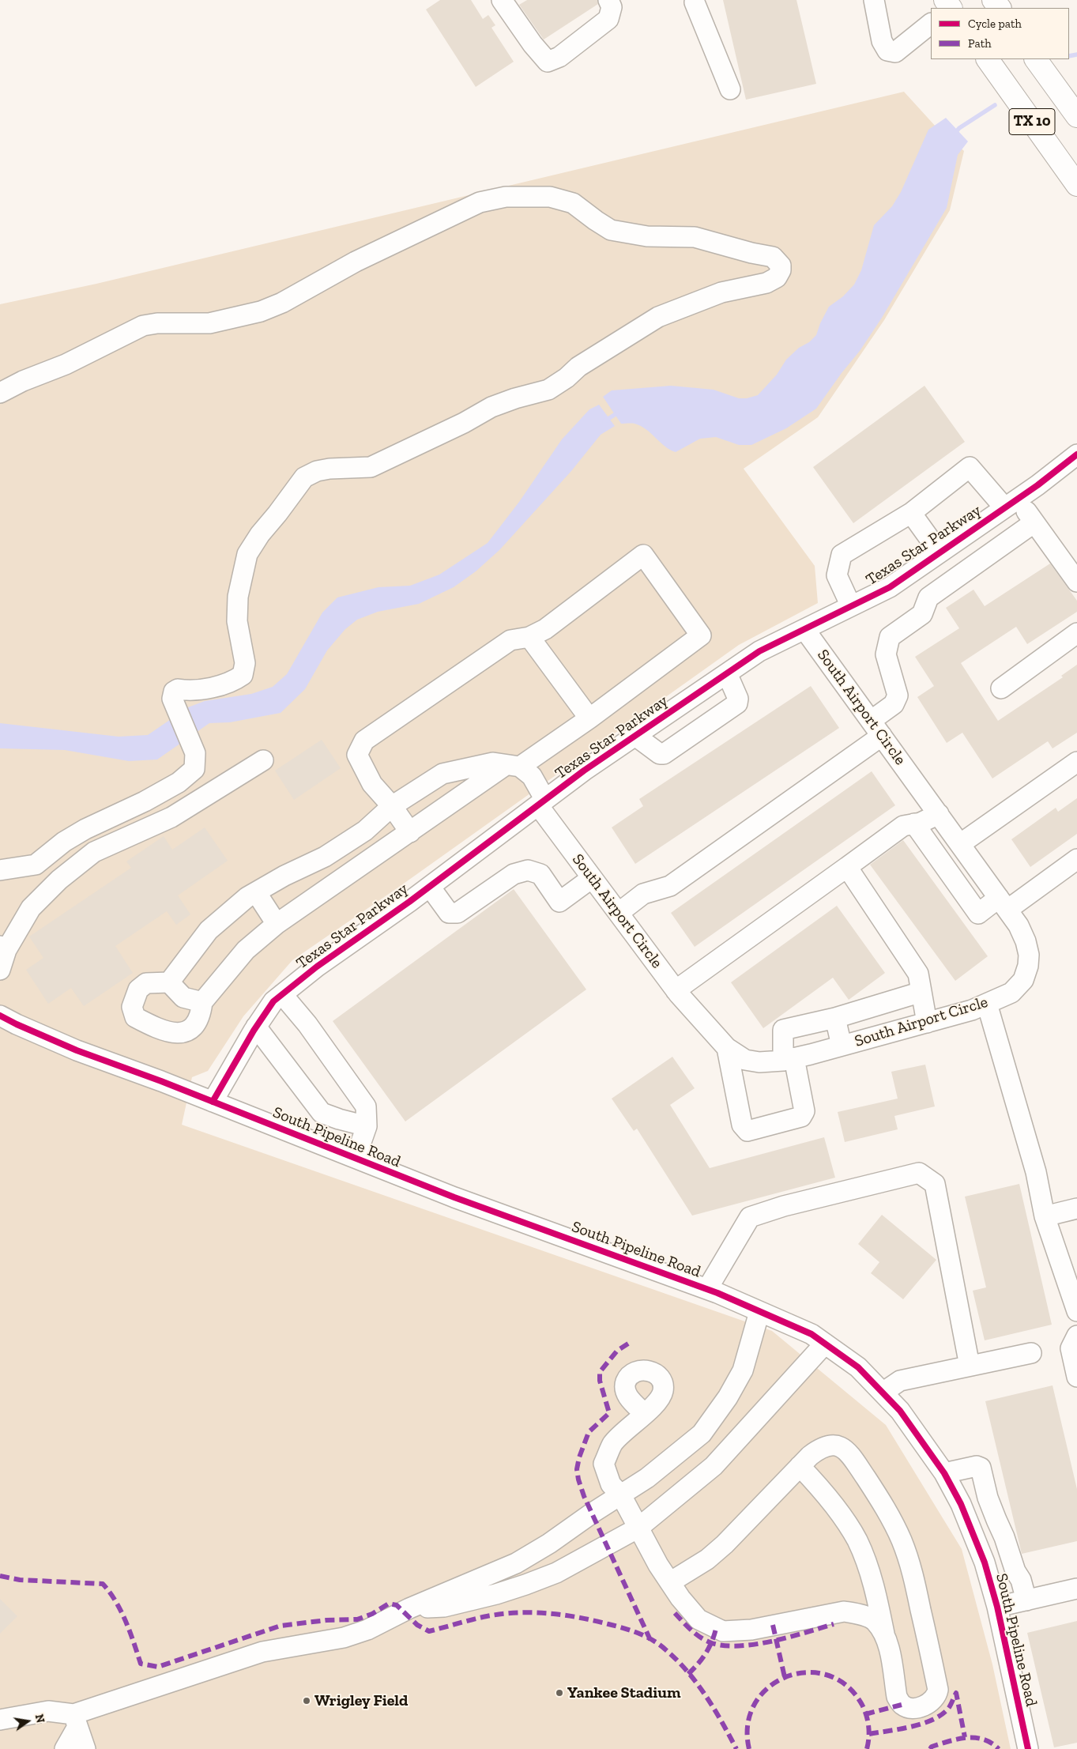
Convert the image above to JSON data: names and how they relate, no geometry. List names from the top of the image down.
{
  "streets": {
    "main road": ["TX 10"],
    "street": ["Texas Star Parkway", "South Airport Circle", "South Pipeline Road"]
  },
  "crossings": [
    ["Texas Star Parkway", "South Airport Circle"],
    ["Texas Star Parkway", "South Pipeline Road"]
  ],
  "places": ["Yankee Stadium", "Wrigley Field"],
  "legend": ["Cycle path", "Path"],
  "north": "right"
}
